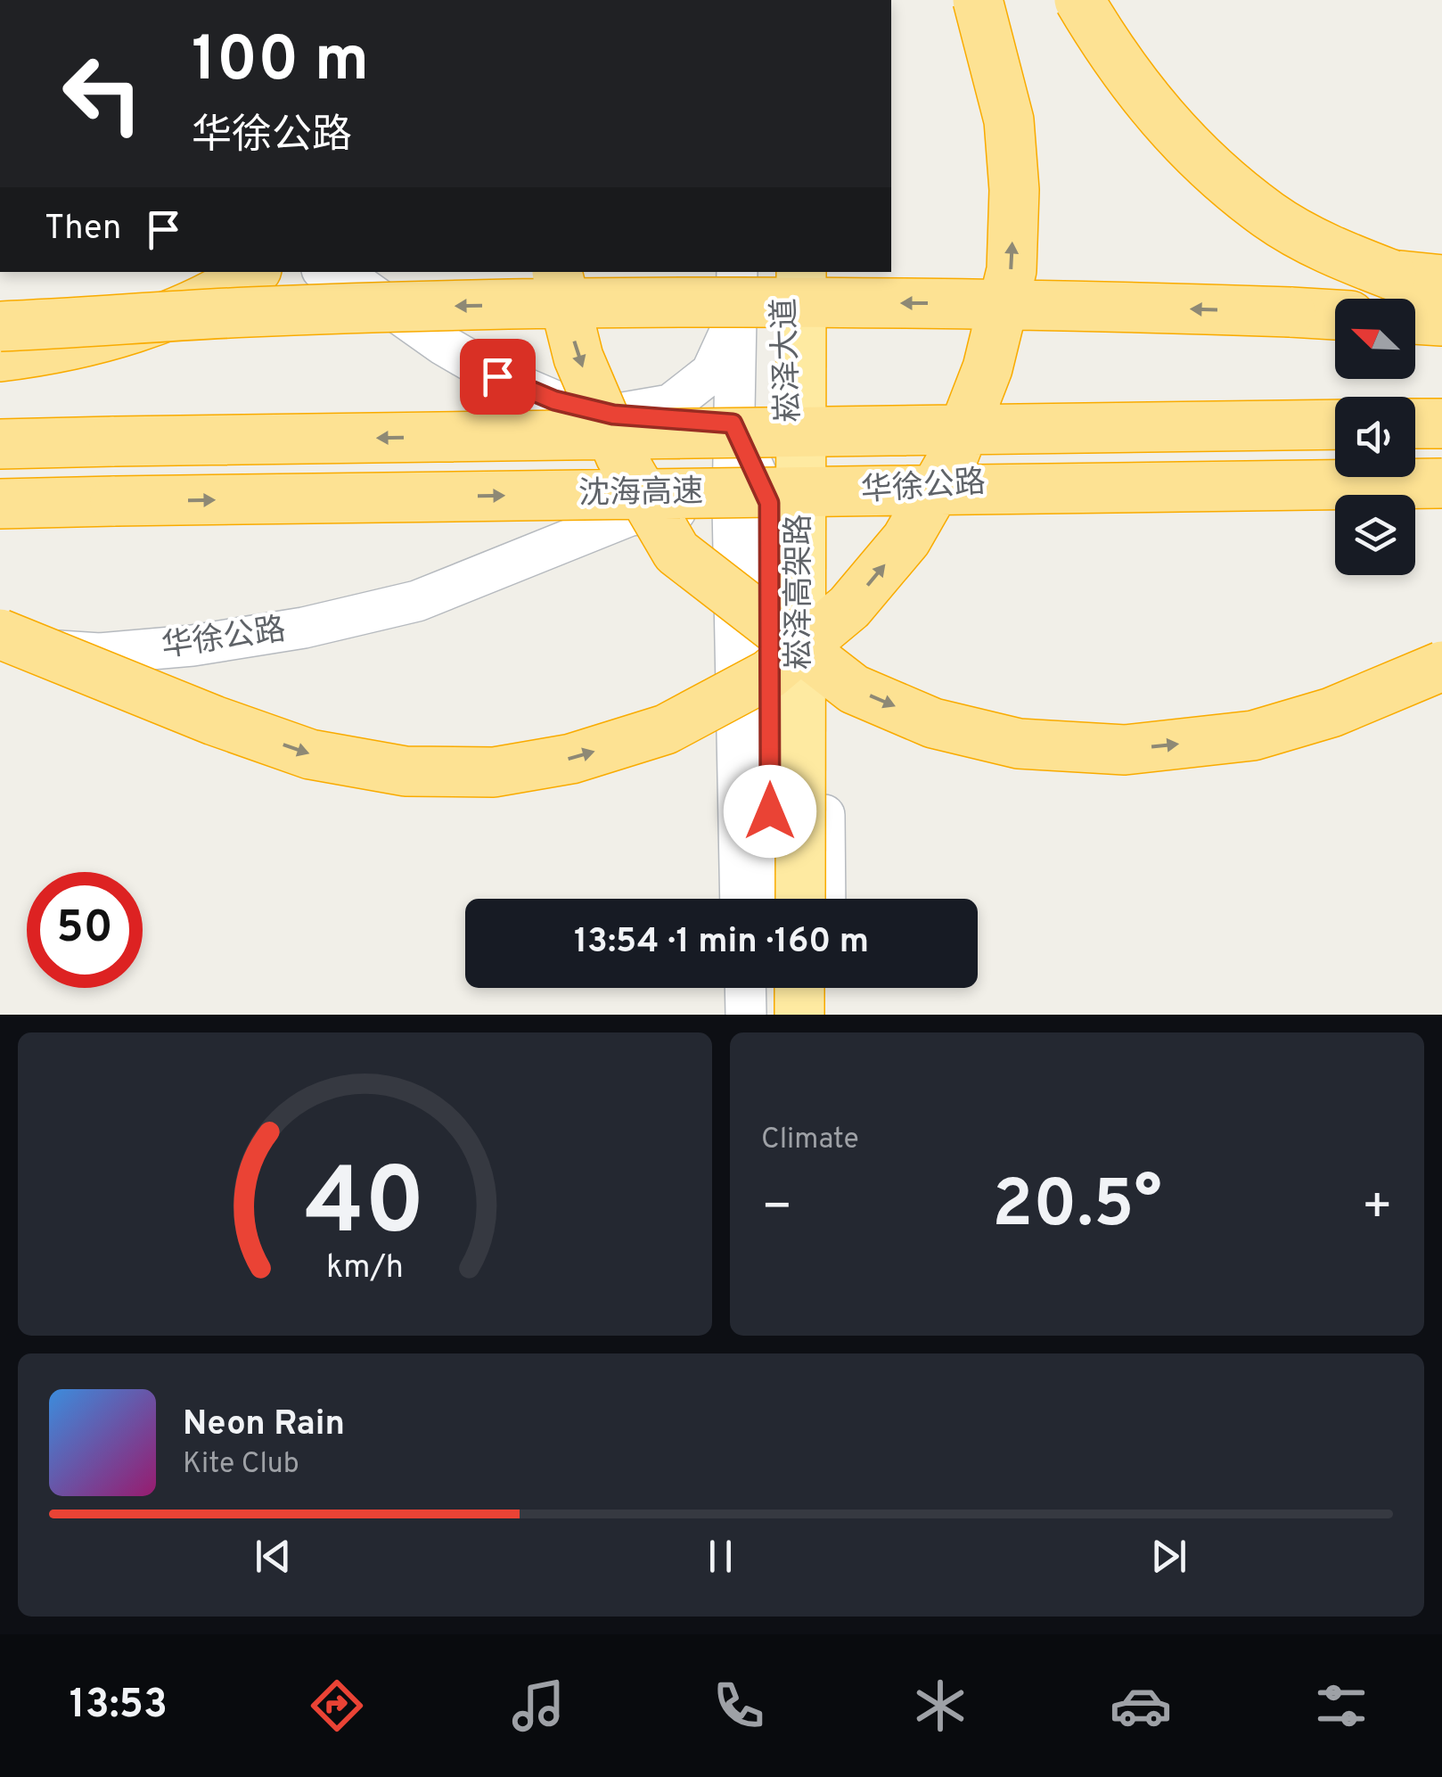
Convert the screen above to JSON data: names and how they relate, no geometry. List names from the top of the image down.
{
  "streets": {
    "highway": ["沈海高速", "崧泽高架路"],
    "main road": ["崧泽大道", "华徐公路"]
  },
  "crossings": [
    ["崧泽大道", "华徐公路"]
  ],
  "north": "top left",
  "page": {
    "turn": ["100 m", "华徐公路"],
    "then": "Then",
    "limit": "50",
    "trip": "13:54 · 1 min · 160 m",
    "tile": "Climate",
    "heat": ["−", "20.5°", "+"],
    "song": ["Neon Rain", "Kite Club"],
    "tabs": "13:53",
    "gauge": ["40", "km/h"]
  }
}
